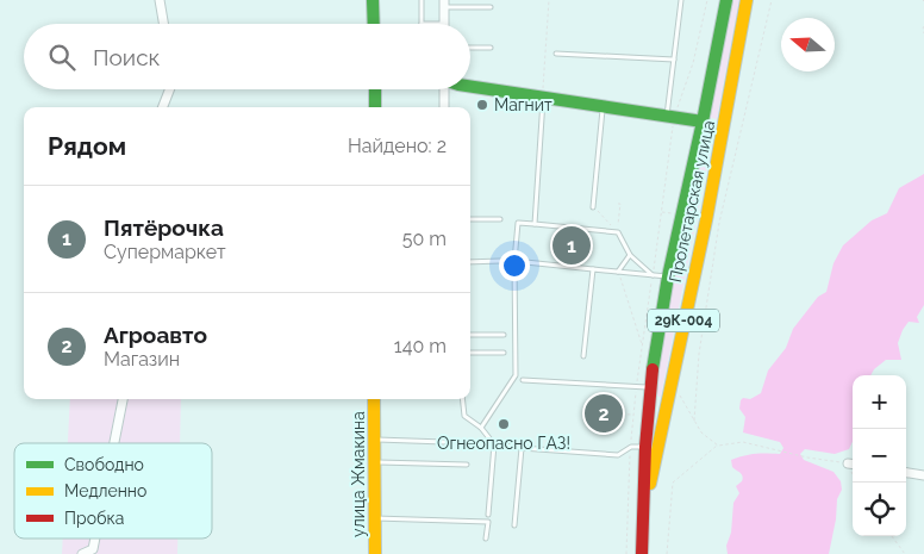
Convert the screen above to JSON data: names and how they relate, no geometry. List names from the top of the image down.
{
  "streets": {
    "main road": ["Пролетарская улица", "29К-004", "улица Жмакина"]
  },
  "places": ["Магнит", "Огнеопасно ГАЗ!"],
  "legend": ["Свободно", "Медленно", "Пробка"],
  "north": "left",
  "page": {
    "search": "Поиск",
    "heading": ["Рядом", "Найдено: 2"],
    "list": [
      {
        "mark": "1",
        "name": "Пятёрочка",
        "note": "Супермаркет",
        "value": "50 m"
      },
      {
        "mark": "2",
        "name": "Агроавто",
        "note": "Магазин",
        "value": "140 m"
      }
    ],
    "pins": ["1", "2"],
    "map_buttons": ["+", "−"]
  }
}
